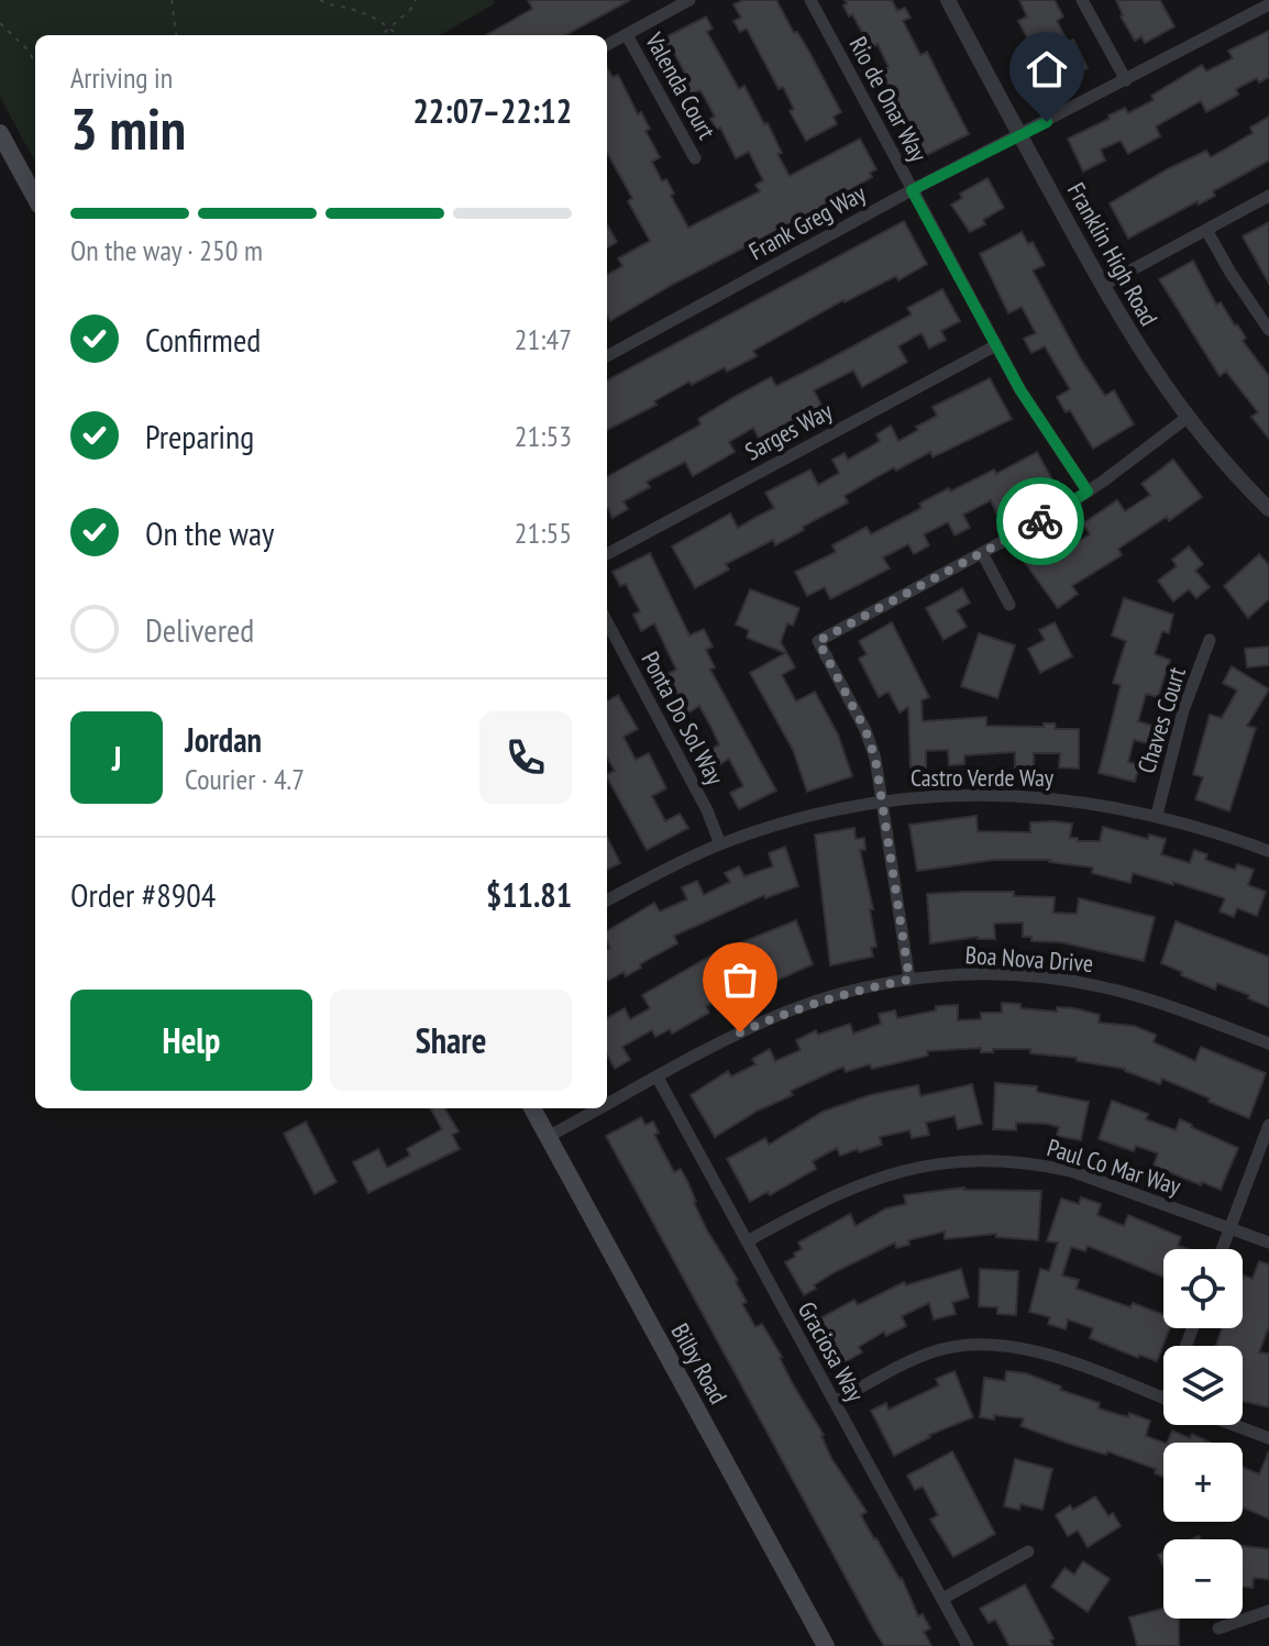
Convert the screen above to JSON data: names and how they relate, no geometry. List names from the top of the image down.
{
  "streets": {
    "main road": ["Bilby Road"],
    "street": [
      "Valenda Court",
      "Rio de Onar Way",
      "Frank Greg Way",
      "Franklin High Road",
      "Sarges Way",
      "Ponta Do Sol Way",
      "Chaves Court",
      "Castro Verde Way",
      "Boa Nova Drive",
      "Paul Co Mar Way",
      "Graciosa Way"
    ]
  },
  "crossings": [
    ["Rio de Onar Way", "Frank Greg Way"],
    ["Rio de Onar Way", "Sarges Way"],
    ["Frank Greg Way", "Franklin High Road"],
    ["Ponta Do Sol Way", "Castro Verde Way"],
    ["Chaves Court", "Castro Verde Way"],
    ["Boa Nova Drive", "Graciosa Way"],
    ["Boa Nova Drive", "Bilby Road"],
    ["Paul Co Mar Way", "Graciosa Way"]
  ],
  "page": {
    "heading": ["3 min", "Arriving in", "22:07–22:12"],
    "panel": [
      "Jordan",
      "Courier · 4.7",
      "Order #8904",
      "$11.81"
    ],
    "bar": "On the way · 250 m",
    "list": [
      ["Confirmed", "21:47"],
      ["Preparing", "21:53"],
      ["On the way", "21:55"],
      "Delivered"
    ],
    "round": "J",
    "buttons": ["Help", "Share"],
    "map_buttons": ["+", "−"]
  }
}
